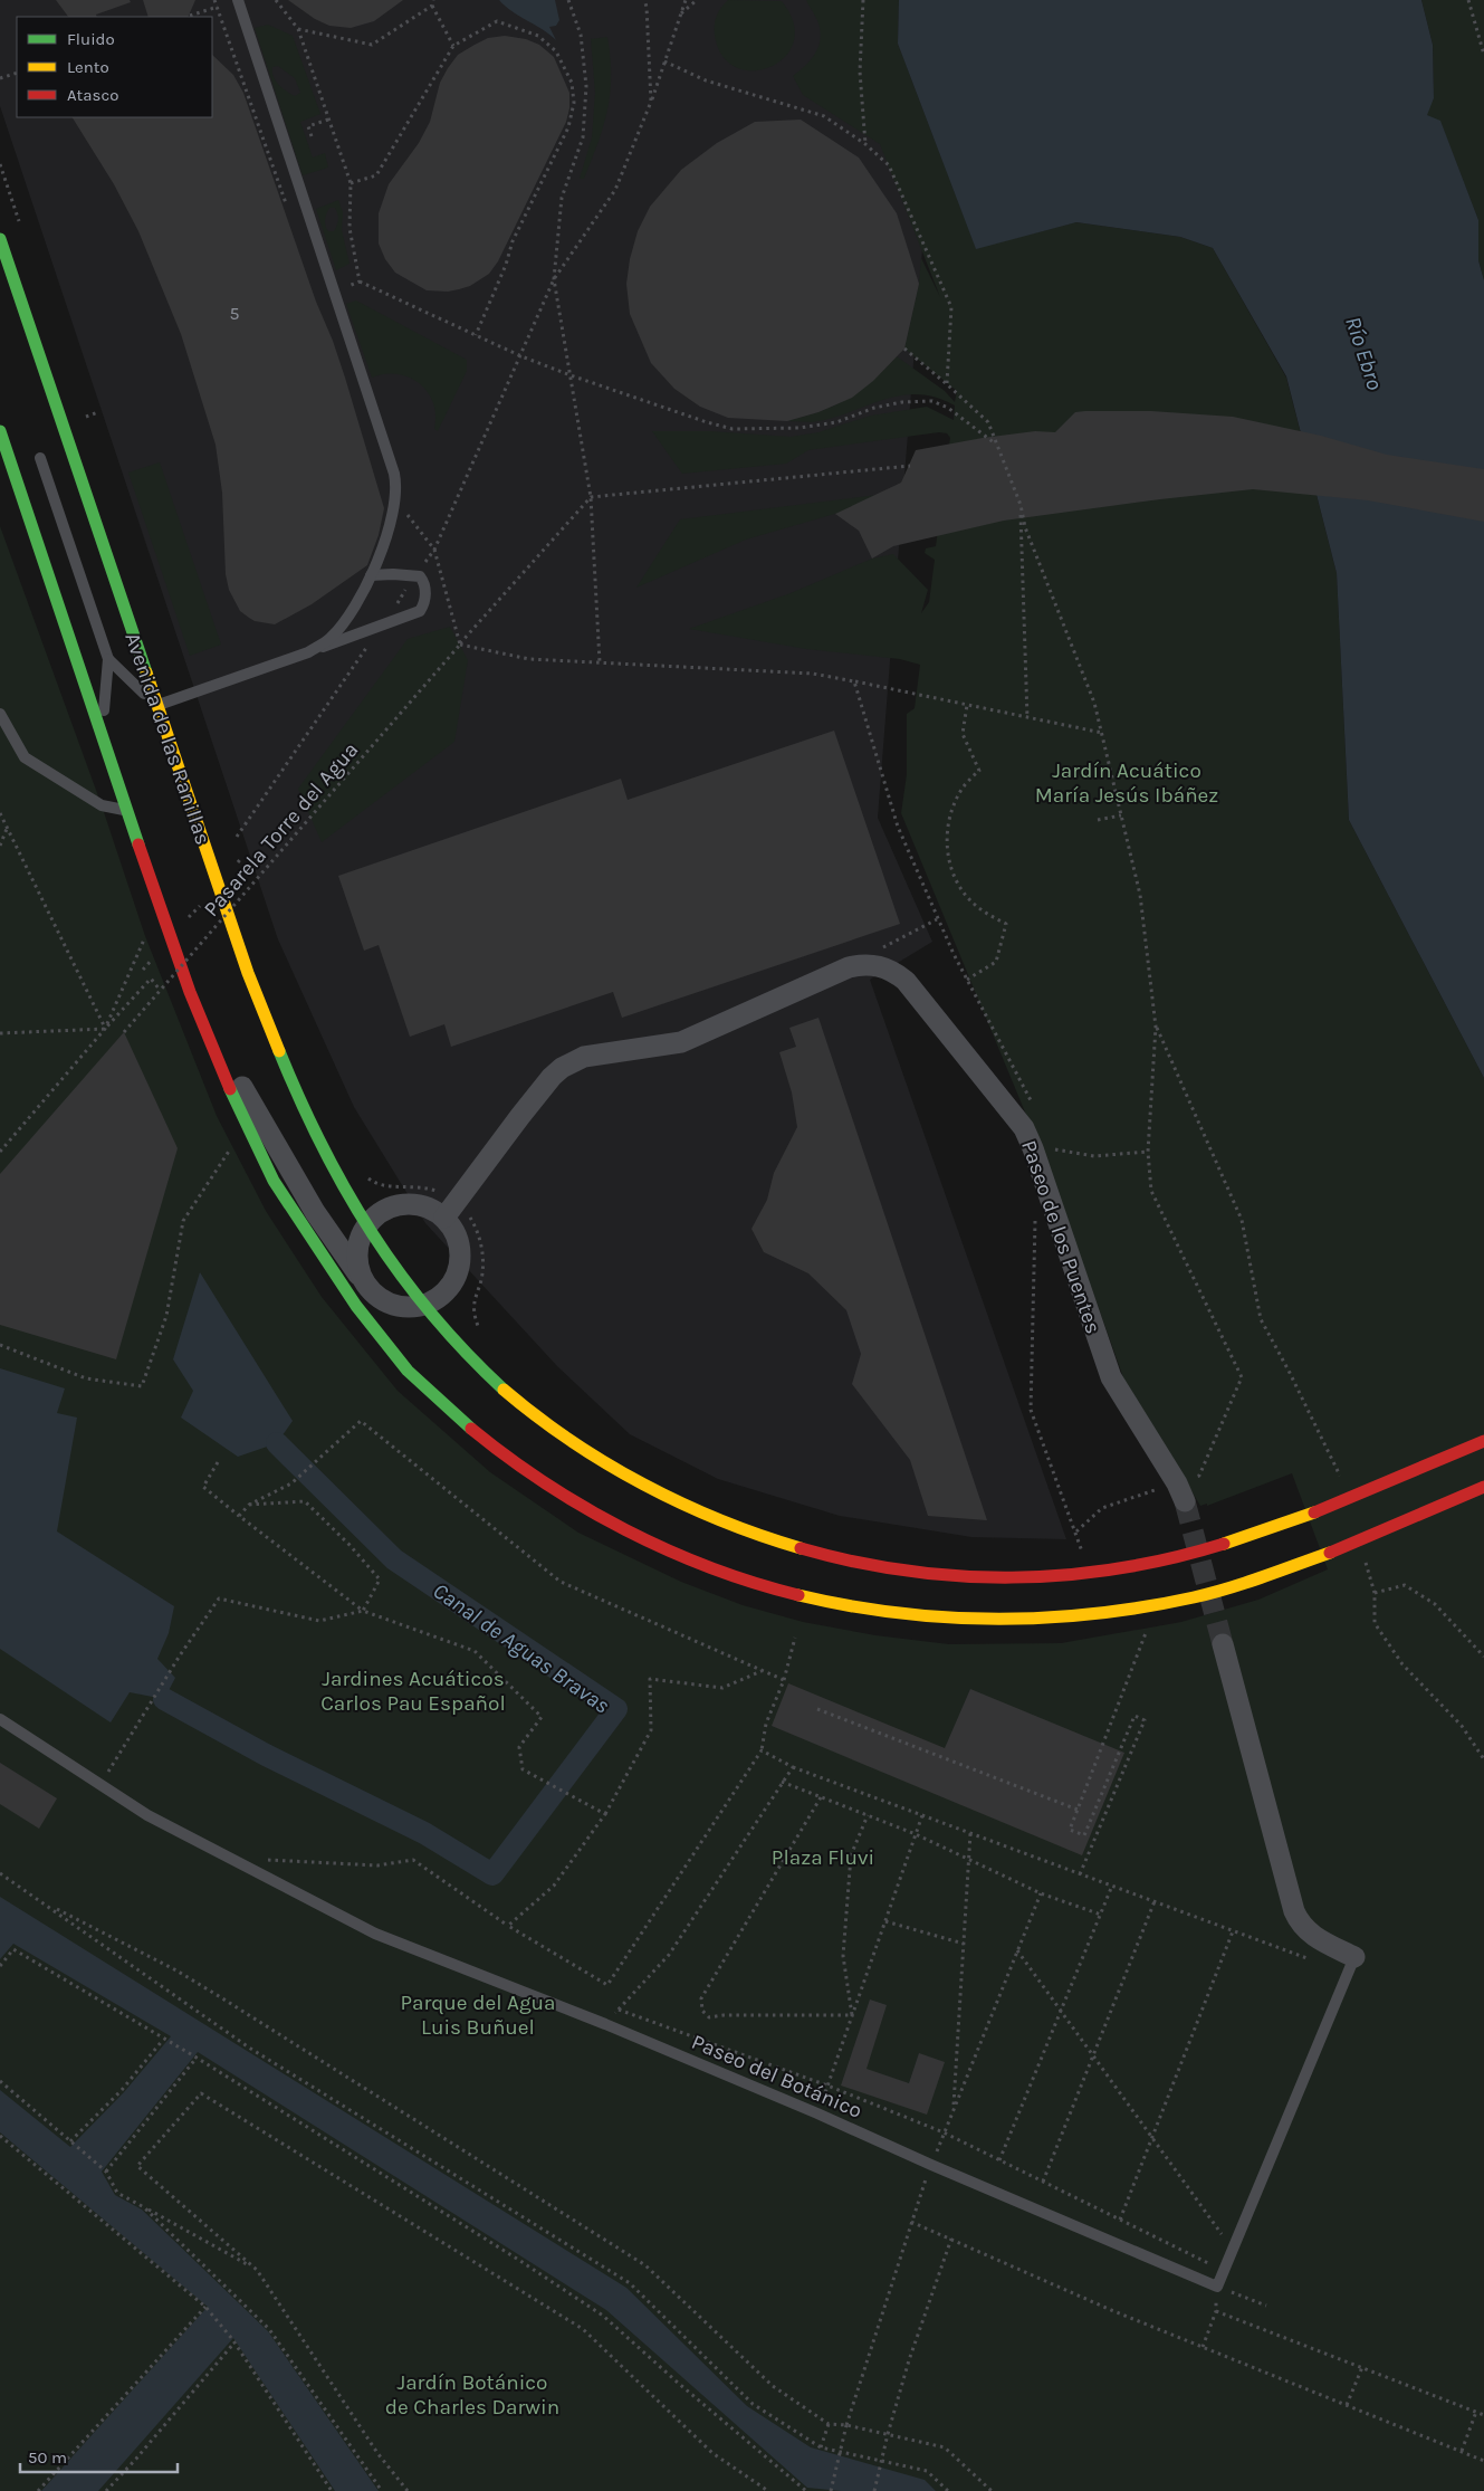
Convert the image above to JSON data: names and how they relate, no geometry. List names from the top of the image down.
{
  "streets": {
    "main road": ["Avenida de las Ranillas"],
    "street": ["Paseo de los Puentes"],
    "lane": ["Paseo del Botánico"],
    "path": ["Pasarela Torre del Agua"]
  },
  "crossings": [
    ["Avenida de las Ranillas", "Paseo de los Puentes"]
  ],
  "water": ["Río Ebro", "Canal de Aguas Bravas"],
  "parks": [
    "Jardín Acuático María Jesús Ibáñez",
    "Jardines Acuáticos Carlos Pau Español",
    "Plaza Fluvi",
    "Parque del Agua Luis Buñuel",
    "Jardín Botánico de Charles Darwin"
  ],
  "house_numbers": ["5"],
  "legend": ["Fluido", "Lento", "Atasco"],
  "scale_bar": "50 m"
}
